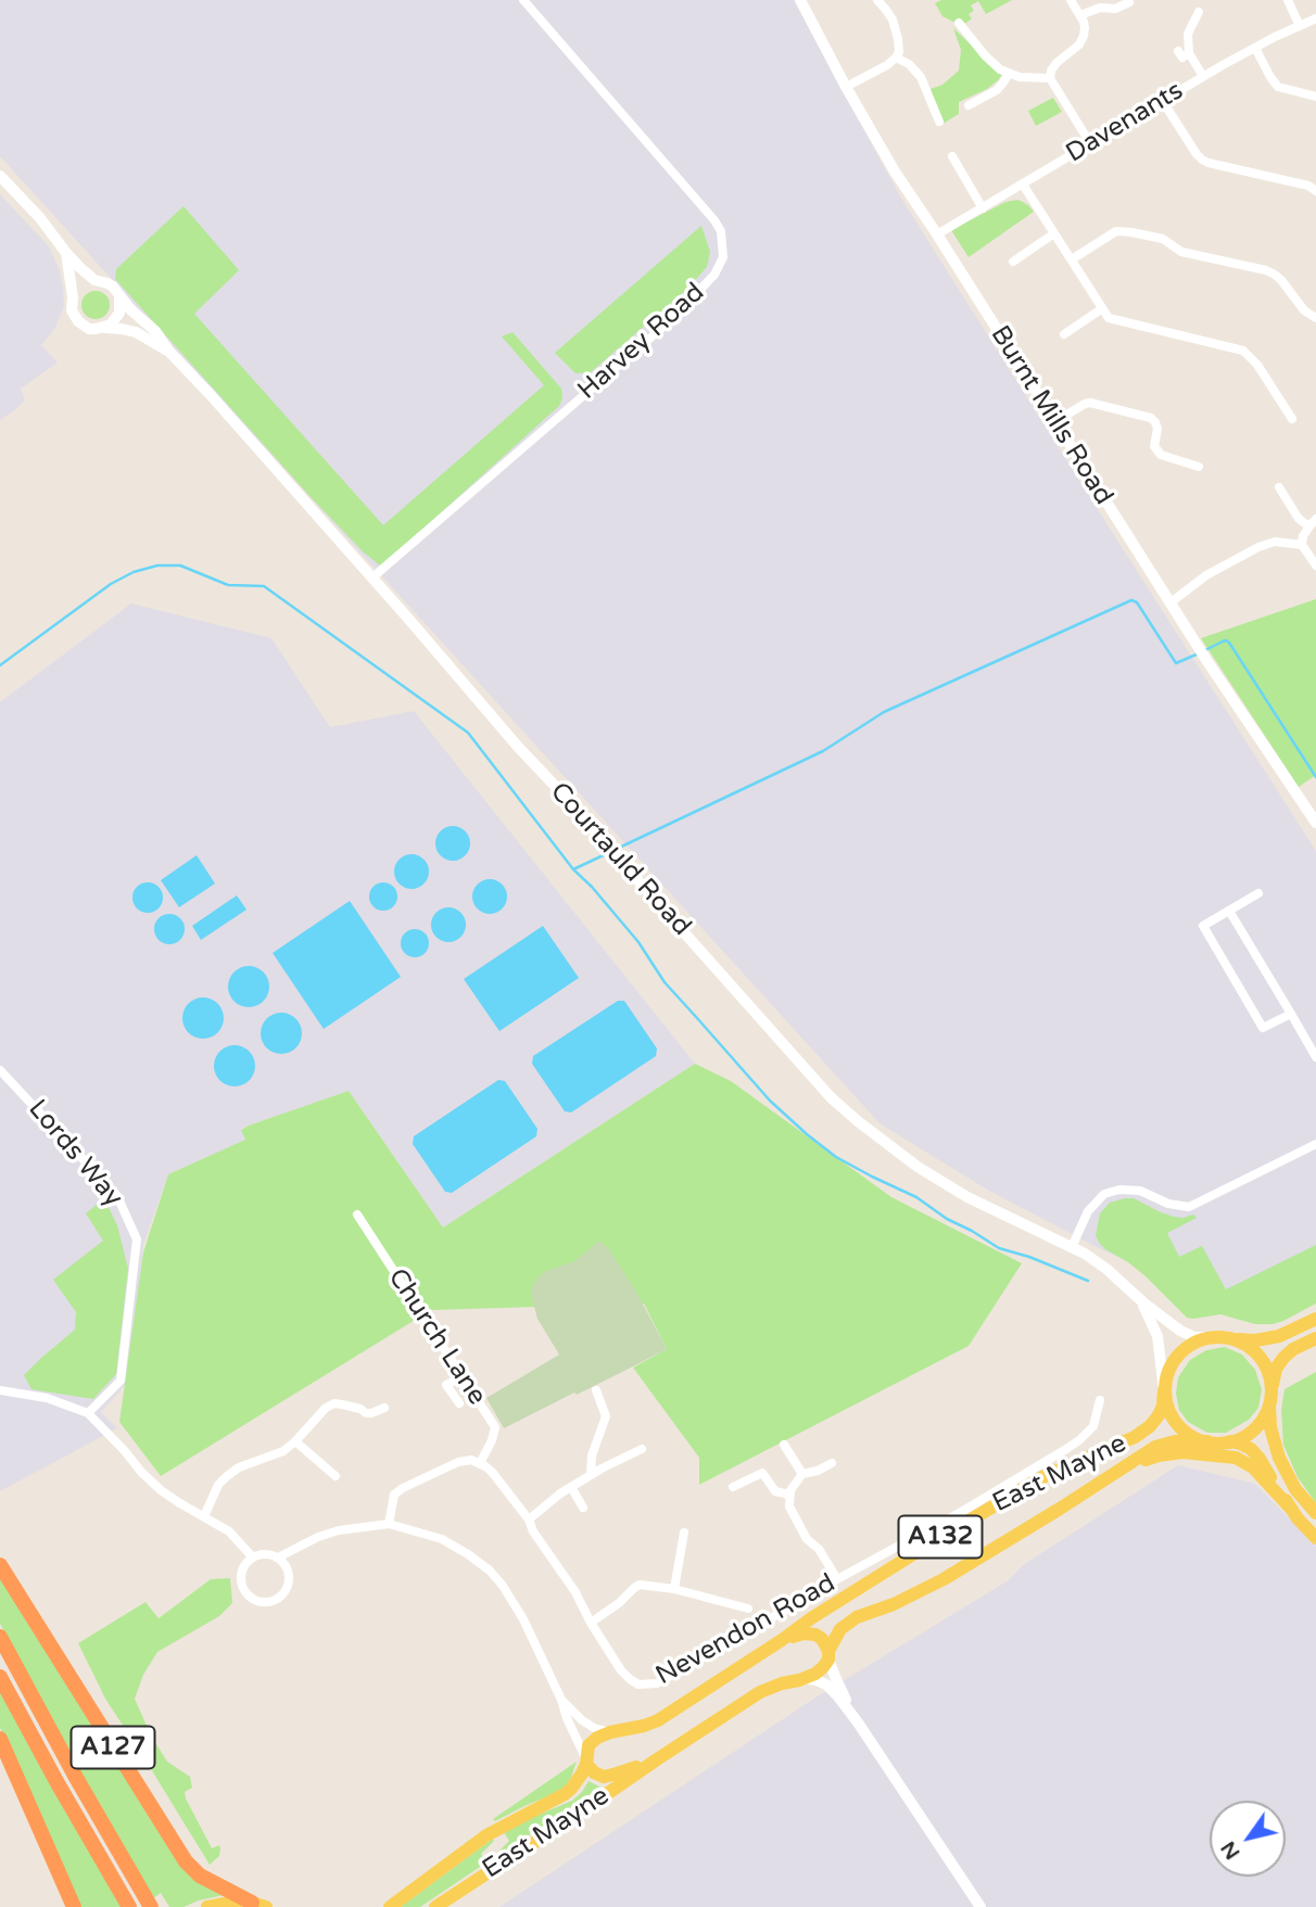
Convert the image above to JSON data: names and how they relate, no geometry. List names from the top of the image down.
{
  "streets": {
    "highway": ["A127"],
    "main road": ["East Mayne", "A132"],
    "street": [
      "Davenants",
      "Harvey Road",
      "Burnt Mills Road",
      "Courtauld Road",
      "Lords Way",
      "Church Lane",
      "Nevendon Road"
    ]
  },
  "crossings": [
    ["Davenants", "Burnt Mills Road"],
    ["Harvey Road", "Courtauld Road"],
    ["Courtauld Road", "East Mayne"],
    ["Courtauld Road", "A132"],
    ["Church Lane", "Nevendon Road"],
    ["East Mayne", "A132"]
  ],
  "north": "bottom left"
}
